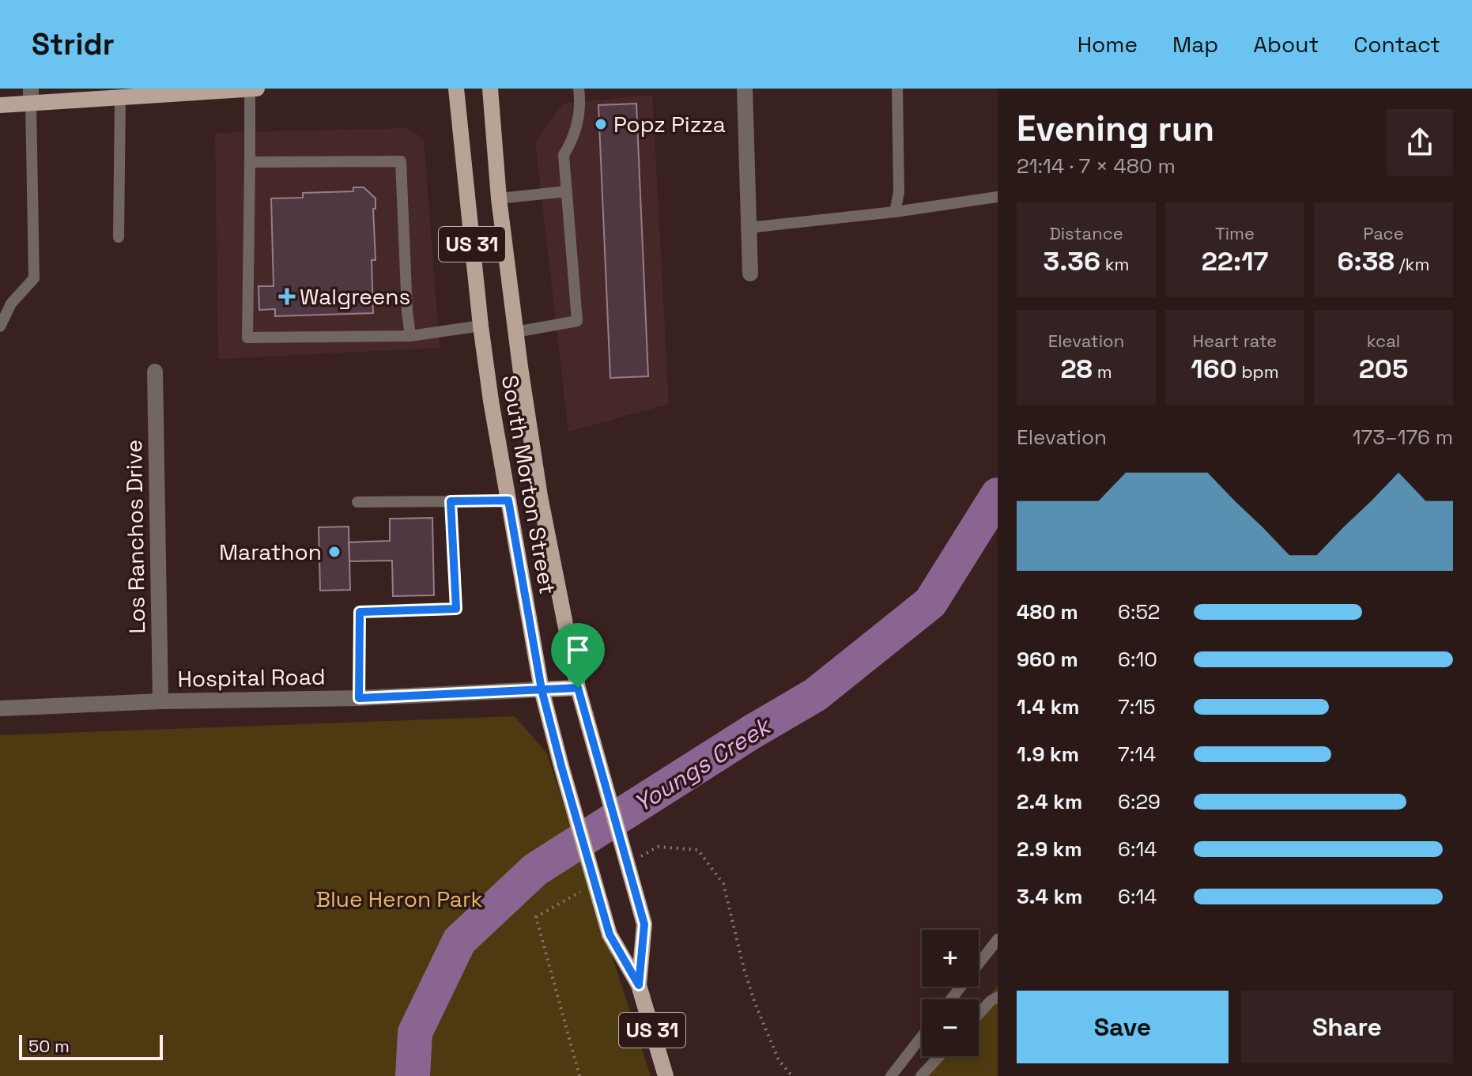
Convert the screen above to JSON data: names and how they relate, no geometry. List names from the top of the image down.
{
  "streets": {
    "main road": ["US 31", "South Morton Street"],
    "street": ["Los Ranchos Drive", "Hospital Road"]
  },
  "crossings": [
    ["South Morton Street", "Hospital Road"],
    ["Los Ranchos Drive", "Hospital Road"]
  ],
  "water": ["Youngs Creek"],
  "parks": ["Blue Heron Park"],
  "places": {
    "other": ["Popz Pizza", "Marathon"],
    "health": ["Walgreens"]
  },
  "scale_bar": "50 m",
  "page": {
    "header": "Stridr",
    "nav": [
      "Home",
      "Map",
      "About",
      "Contact"
    ],
    "heading": ["Evening run", "21:14 · 7 × 480 m"],
    "stats": [
      ["Distance", "3.36 km"],
      ["Time", "22:17"],
      ["Pace", "6:38 /km"],
      ["Elevation", "28 m"],
      ["Heart rate", "160 bpm"],
      ["kcal", "205"]
    ],
    "chart": ["Elevation", "173–176 m"],
    "list": [
      {
        "name": "480 m",
        "note": "6:52"
      },
      {
        "name": "960 m",
        "note": "6:10"
      },
      {
        "name": "1.4 km",
        "note": "7:15"
      },
      {
        "name": "1.9 km",
        "note": "7:14"
      },
      {
        "name": "2.4 km",
        "note": "6:29"
      },
      {
        "name": "2.9 km",
        "note": "6:14"
      },
      {
        "name": "3.4 km",
        "note": "6:14"
      }
    ],
    "map_buttons": ["+", "−"],
    "buttons": ["Save", "Share"],
    "scale": "50 m"
  }
}
